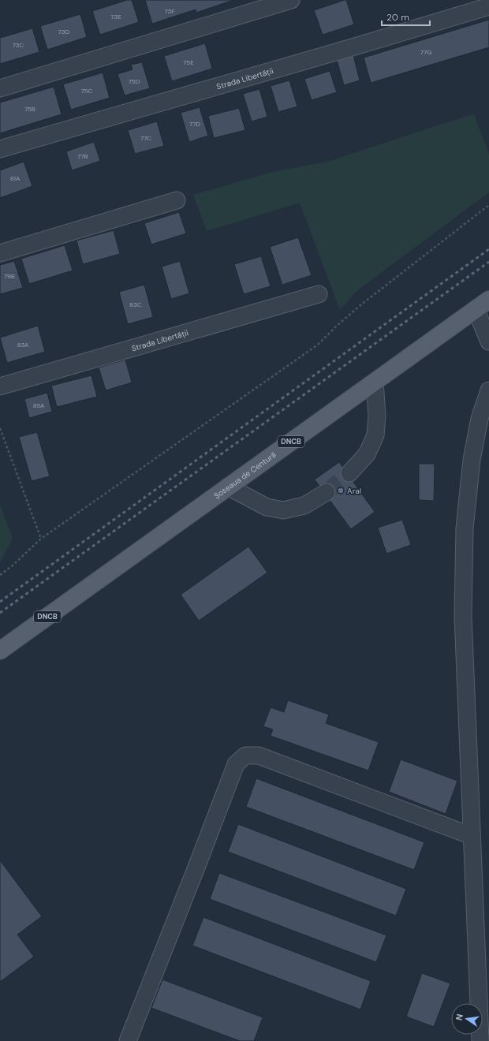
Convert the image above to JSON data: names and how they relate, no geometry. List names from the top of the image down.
{
  "streets": {
    "main road": ["DNCB", "Șoseaua de Centură"],
    "street": ["Strada Libertății"]
  },
  "places": ["Aral"],
  "house_numbers": [
    "73F",
    "73E",
    "73D",
    "73C",
    "77G",
    "75E",
    "75D",
    "75C",
    "75B",
    "77D",
    "77C",
    "77B",
    "81A",
    "79B",
    "83C",
    "83A",
    "85A"
  ],
  "scale_bar": "20 m",
  "north": "left"
}
